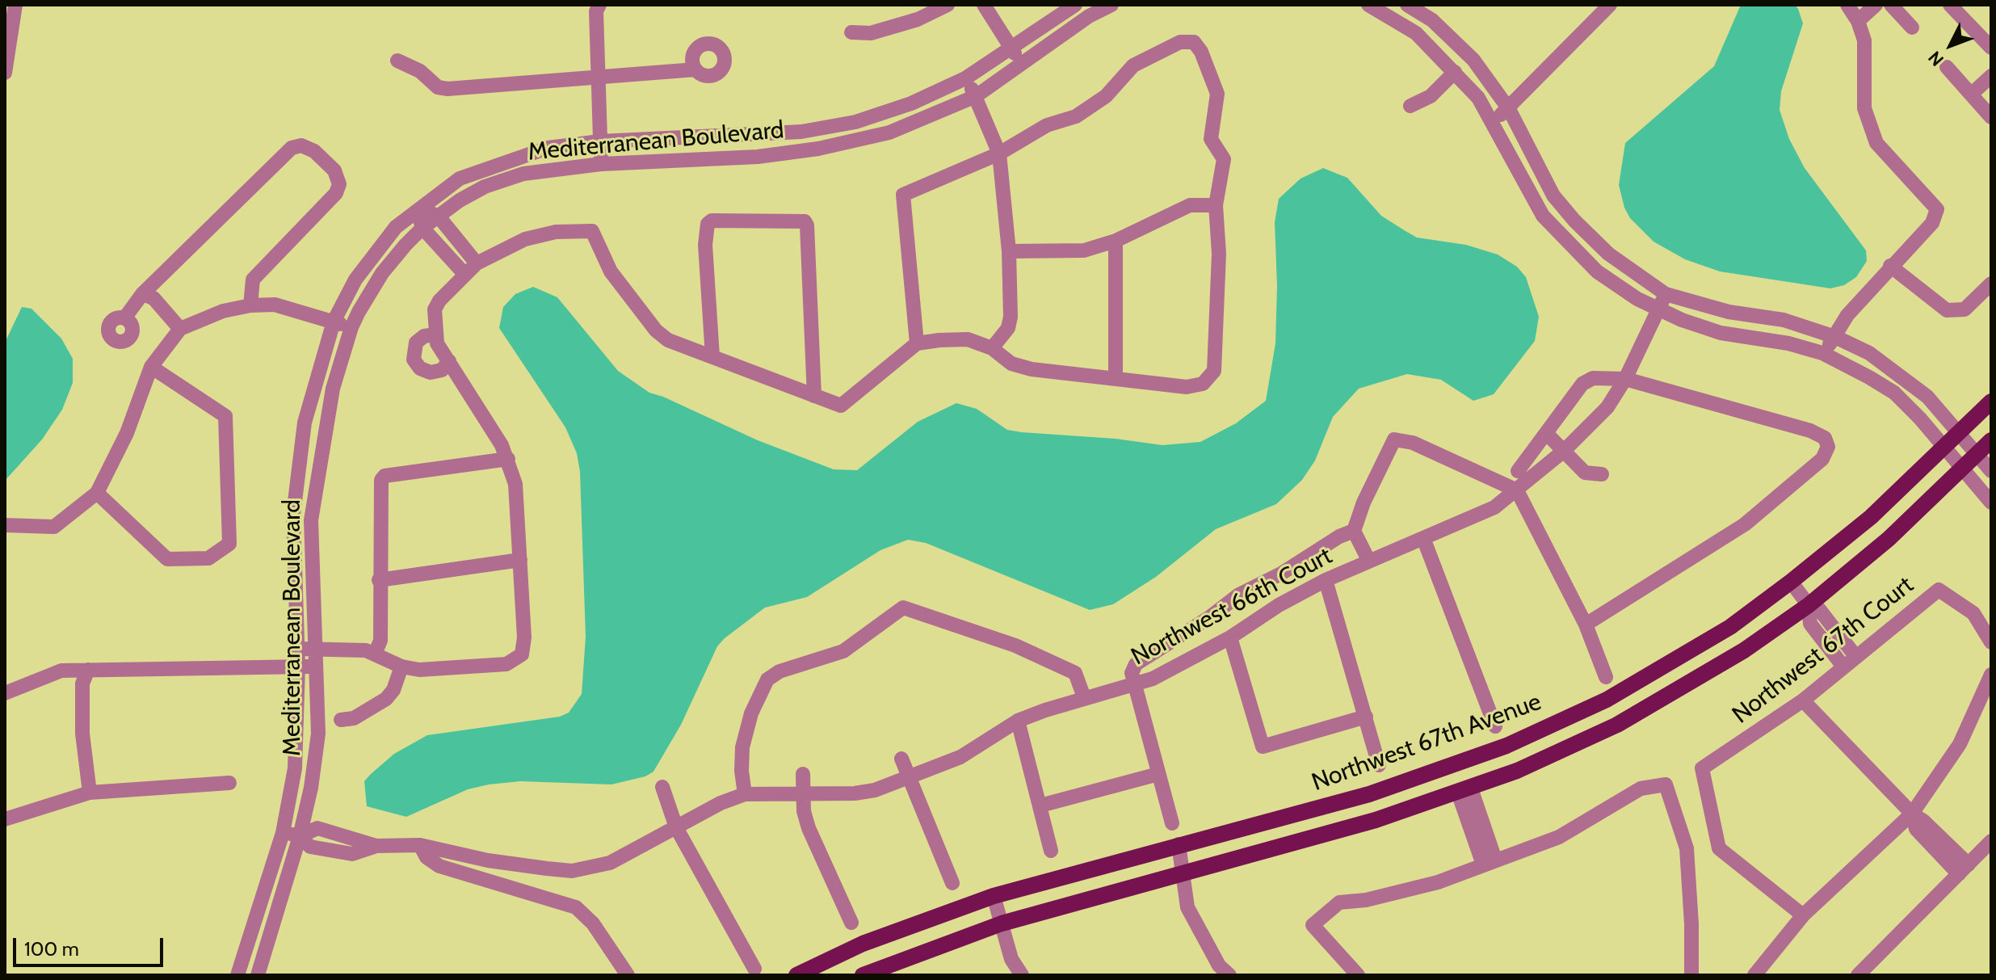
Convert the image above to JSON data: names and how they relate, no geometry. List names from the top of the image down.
{
  "streets": {
    "main road": ["Northwest 67th Avenue"],
    "street": ["Mediterranean Boulevard", "Northwest 66th Court", "Northwest 67th Court"]
  },
  "crossings": [
    ["Mediterranean Boulevard", "Northwest 66th Court"]
  ],
  "scale_bar": "100 m",
  "north": "bottom left"
}
